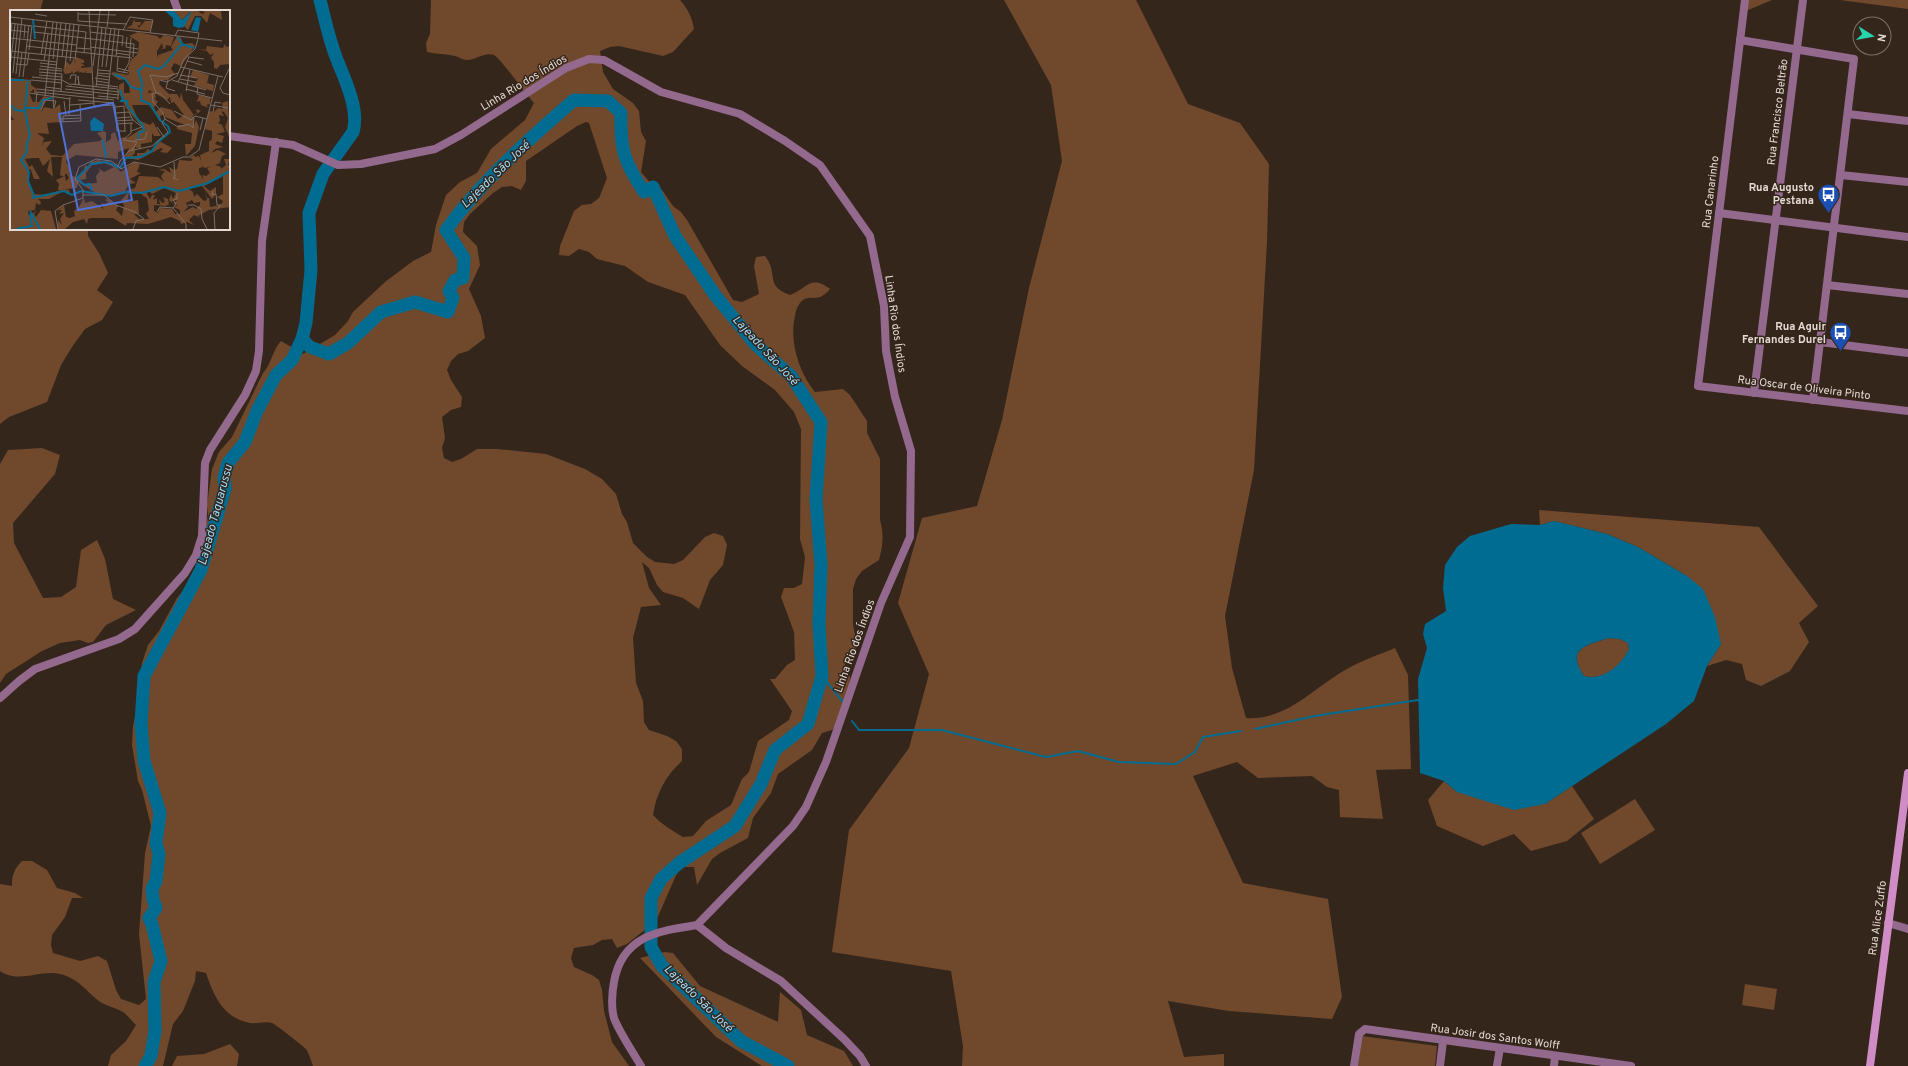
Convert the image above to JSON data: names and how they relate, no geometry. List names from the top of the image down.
{
  "streets": {
    "street": [
      "Linha Rio dos Índios",
      "Rua Francisco Beltrão",
      "Rua Canarinho",
      "Rua Oscar de Oliveira Pinto",
      "Rua Alice Zuffo",
      "Rua Josir dos Santos Wolff"
    ]
  },
  "crossings": [
    ["Rua Francisco Beltrão", "Rua Oscar de Oliveira Pinto"],
    ["Rua Canarinho", "Rua Oscar de Oliveira Pinto"]
  ],
  "water": ["Lajeado São José", "Lajeado Taquarussu"],
  "places": {
    "bus stop": ["Rua Augusto Pestana", "Rua Aguir Fernandes Durel"]
  },
  "north": "right"
}
